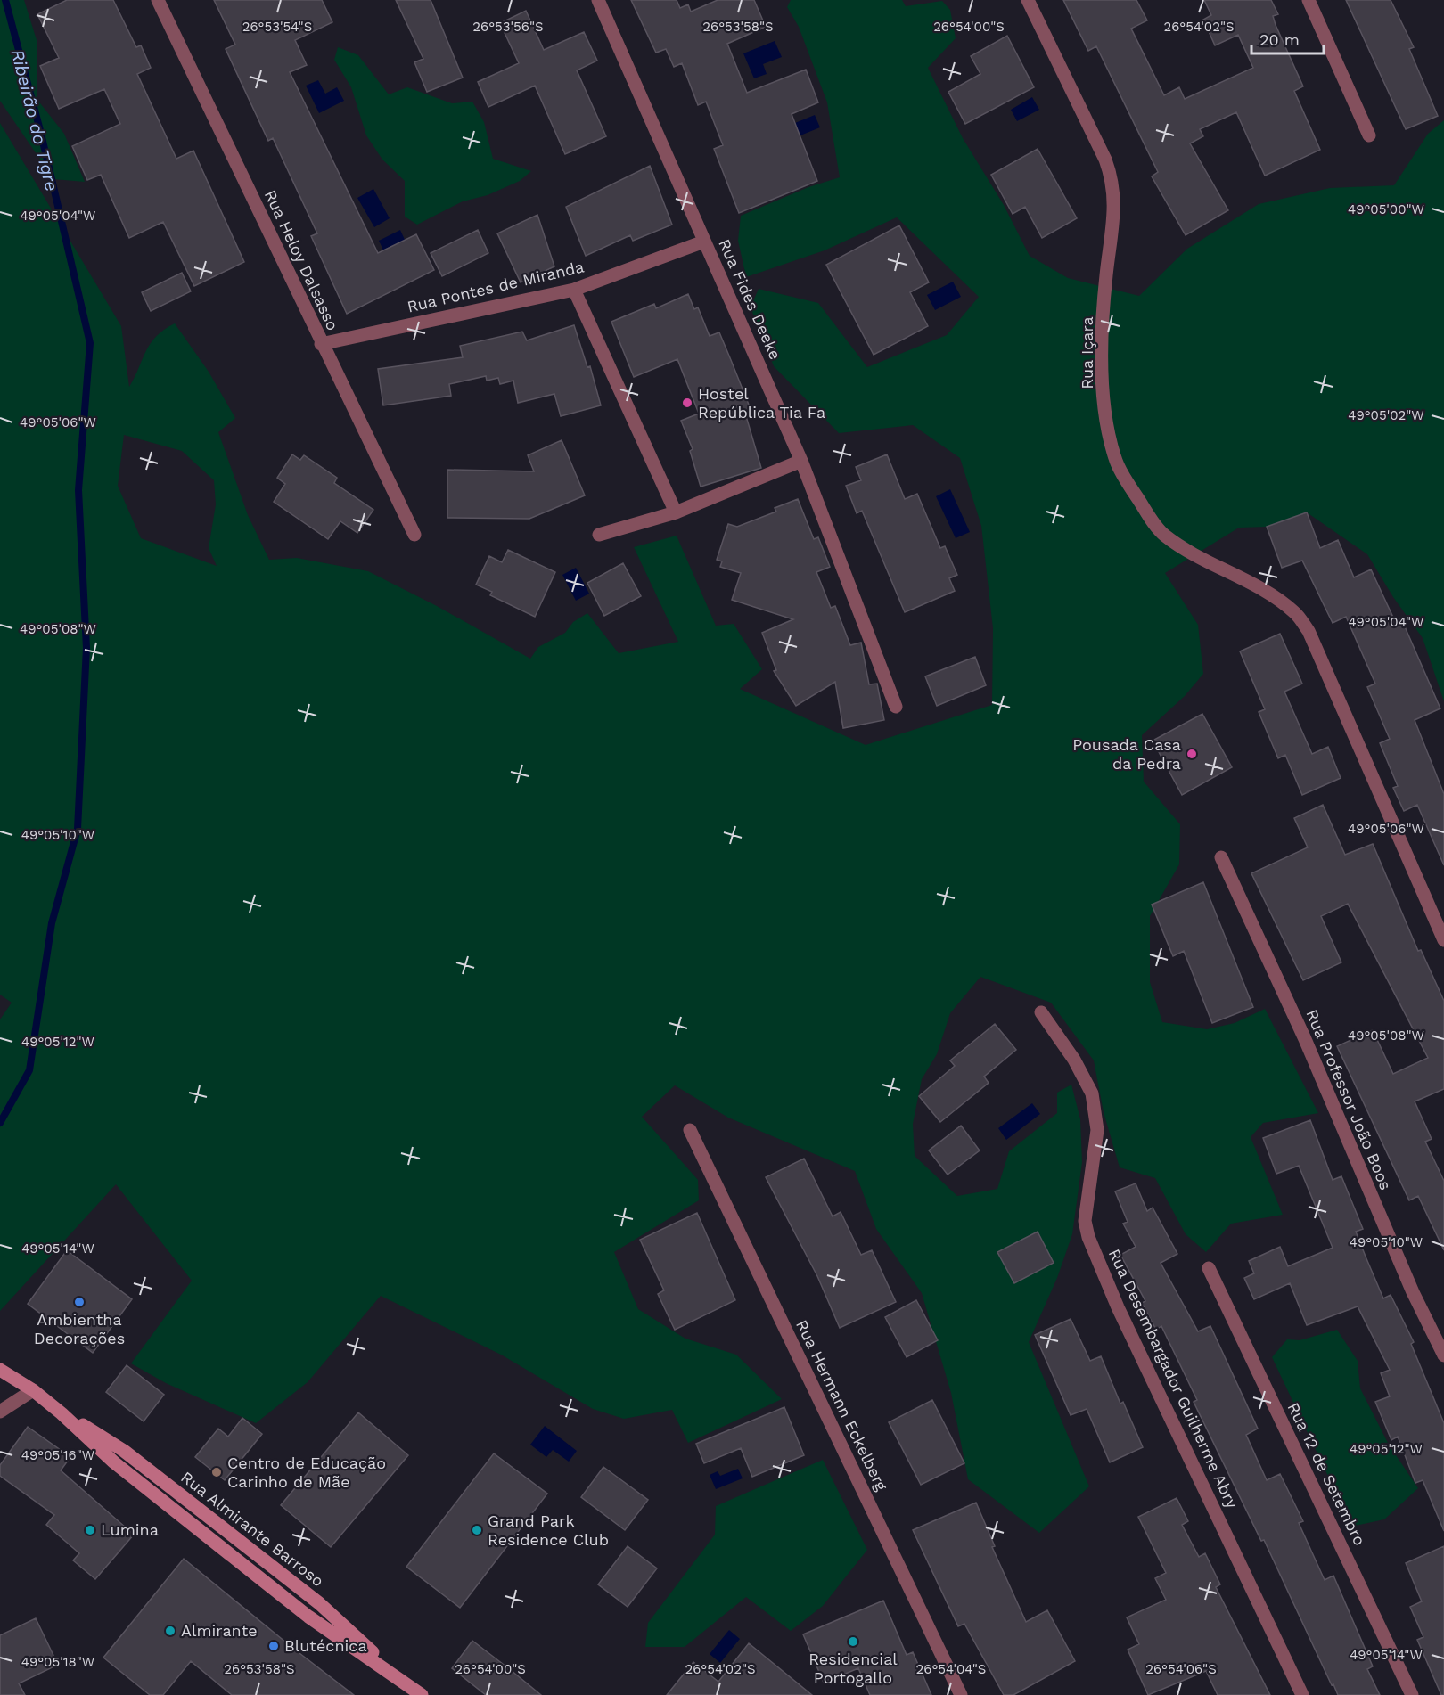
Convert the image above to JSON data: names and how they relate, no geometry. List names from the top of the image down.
{
  "streets": {
    "main road": ["Rua Almirante Barroso"],
    "street": [
      "Rua Heloy Dalsasso",
      "Rua Pontes de Miranda",
      "Rua Fides Deeke",
      "Rua Içara",
      "Rua Professor João Boos",
      "Rua Desembargador Guilherme Abry",
      "Rua Hermann Eckelberg",
      "Rua 12 de Setembro"
    ]
  },
  "crossings": [
    ["Rua Heloy Dalsasso", "Rua Pontes de Miranda"],
    ["Rua Pontes de Miranda", "Rua Fides Deeke"]
  ],
  "water": ["Ribeirão do Tigre"],
  "places": [
    "Hostel República Tia Fa",
    "Pousada Casa da Pedra",
    "Ambientha Decorações",
    "Centro de Educação Carinho de Mãe",
    "Lumina",
    "Grand Park Residence Club",
    "Almirante",
    "Residencial Portogallo",
    "Blutécnica"
  ],
  "scale_bar": "20 m",
  "coordinates": [
    "26°53'54\"S",
    "26°53'56\"S",
    "26°53'58\"S",
    "26°54'00\"S",
    "26°54'02\"S",
    "49°05'00\"W",
    "49°05'04\"W",
    "49°05'02\"W",
    "49°05'06\"W",
    "49°05'08\"W",
    "49°05'10\"W",
    "49°05'12\"W",
    "49°05'14\"W",
    "49°05'16\"W",
    "49°05'18\"W",
    "26°54'04\"S",
    "26°54'06\"S"
  ]
}
